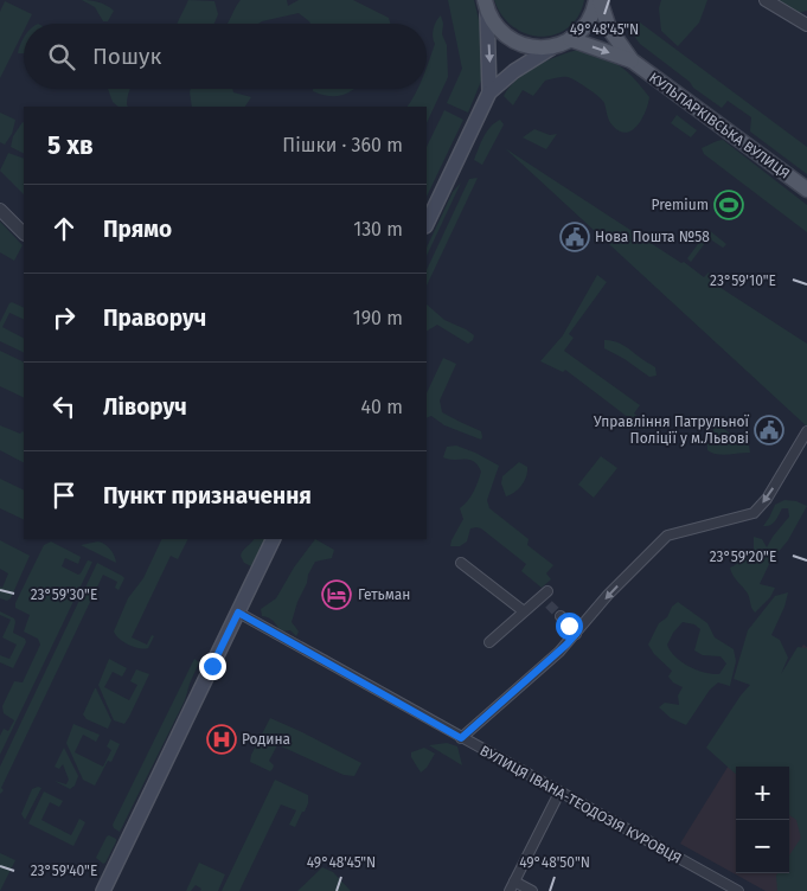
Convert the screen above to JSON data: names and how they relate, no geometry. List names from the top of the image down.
{
  "streets": {
    "main road": ["КУЛЬПАРКІВСЬКА ВУЛИЦЯ"],
    "street": ["ВУЛИЦЯ ІВАНА-ТЕОДОЗІЯ КУРОВЦЯ"]
  },
  "places": {
    "sports": ["Premium"],
    "public building": ["Нова Пошта №58", "Управління Патрульної Поліції у м.Львові"],
    "hotel": ["Гетьман"],
    "hospital": ["Родина"]
  },
  "page": {
    "search": "Пошук",
    "heading": ["5 хв", "Пішки · 360 m"],
    "list": [
      ["Прямо", "130 m"],
      ["Праворуч", "190 m"],
      ["Ліворуч", "40 m"],
      "Пункт призначення"
    ],
    "map_buttons": ["+", "−"]
  },
  "coordinates": [
    "49°48'45\"N",
    "23°59'10\"E",
    "23°59'20\"E",
    "23°59'30\"E",
    "49°48'50\"N",
    "23°59'40\"E"
  ]
}
